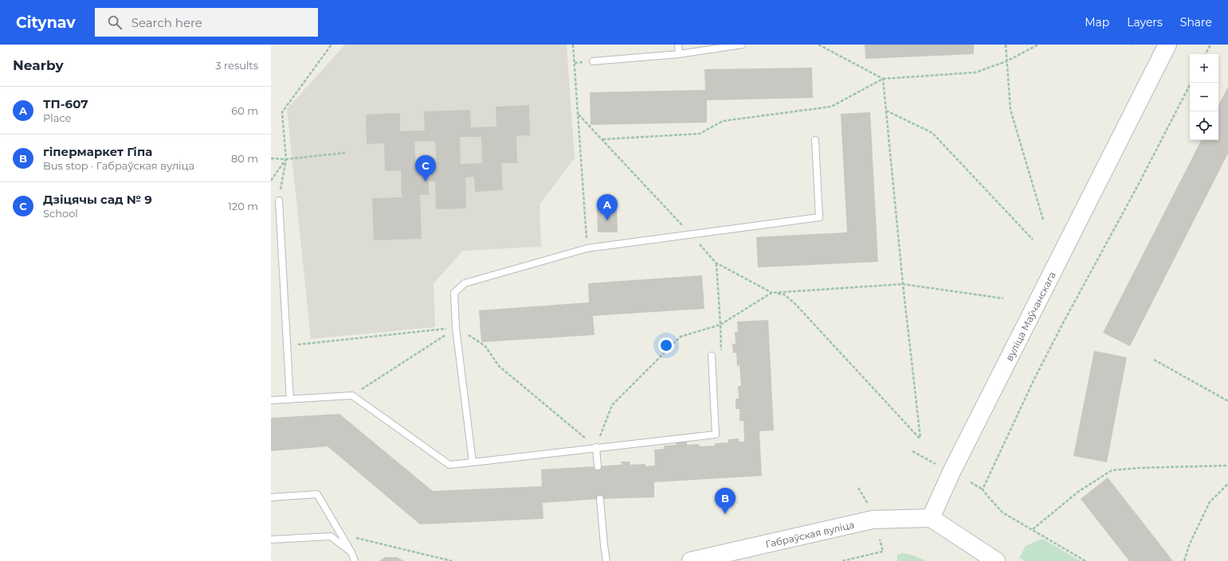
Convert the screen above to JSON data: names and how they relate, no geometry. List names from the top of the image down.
{
  "streets": {
    "main road": ["вуліца Маўчанскага", "Габраўская вуліца"]
  },
  "crossings": [
    ["вуліца Маўчанскага", "Габраўская вуліца"]
  ],
  "page": {
    "header": "Citynav",
    "search": "Search here",
    "nav": ["Map", "Layers", "Share"],
    "heading": ["Nearby", "3 results"],
    "map_buttons": ["+", "−"],
    "list": [
      {
        "mark": "A",
        "name": "ТП-607",
        "note": "Place",
        "value": "60 m"
      },
      {
        "mark": "B",
        "name": "гіпермаркет Гіпа",
        "note": "Bus stop · Габраўская вуліца",
        "value": "80 m"
      },
      {
        "mark": "C",
        "name": "Дзіцячы сад № 9",
        "note": "School",
        "value": "120 m"
      }
    ],
    "pins": ["C", "A", "B"]
  }
}
